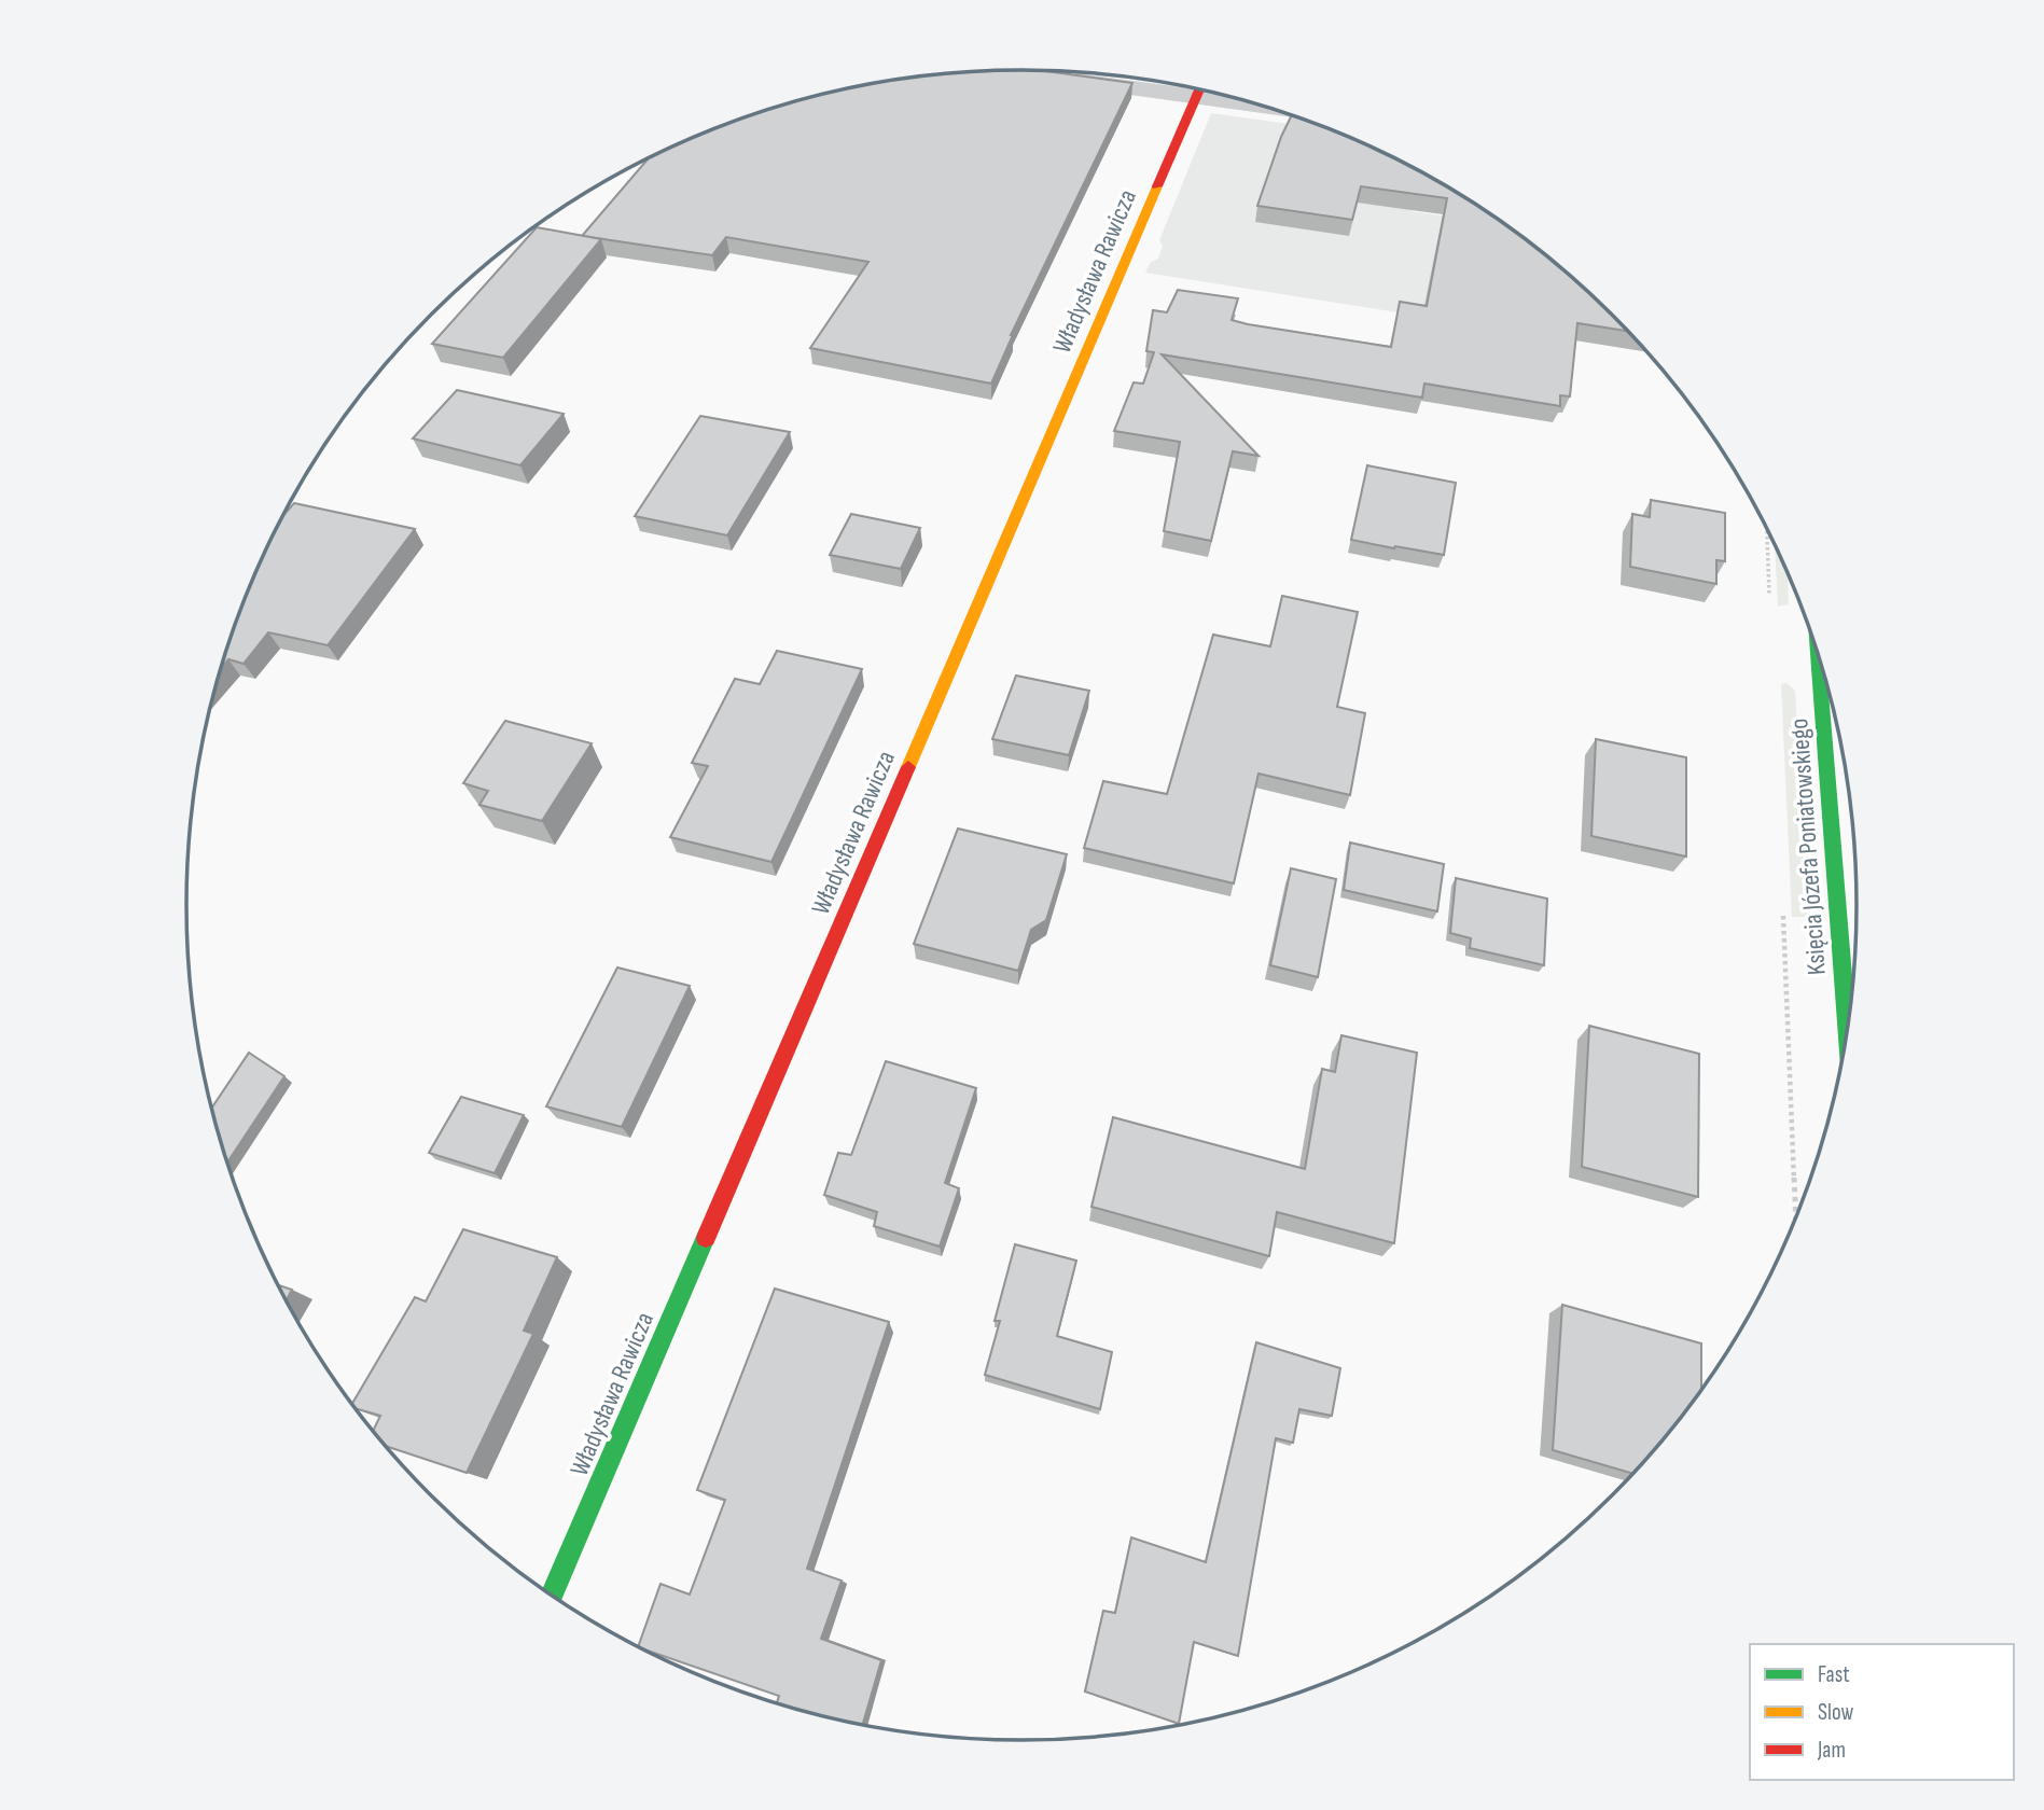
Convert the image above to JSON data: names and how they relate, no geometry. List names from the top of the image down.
{
  "streets": {
    "street": ["Władysława Rawicza", "Księcia Józefa Poniatowskiego"]
  },
  "legend": ["Fast", "Slow", "Jam"]
}
